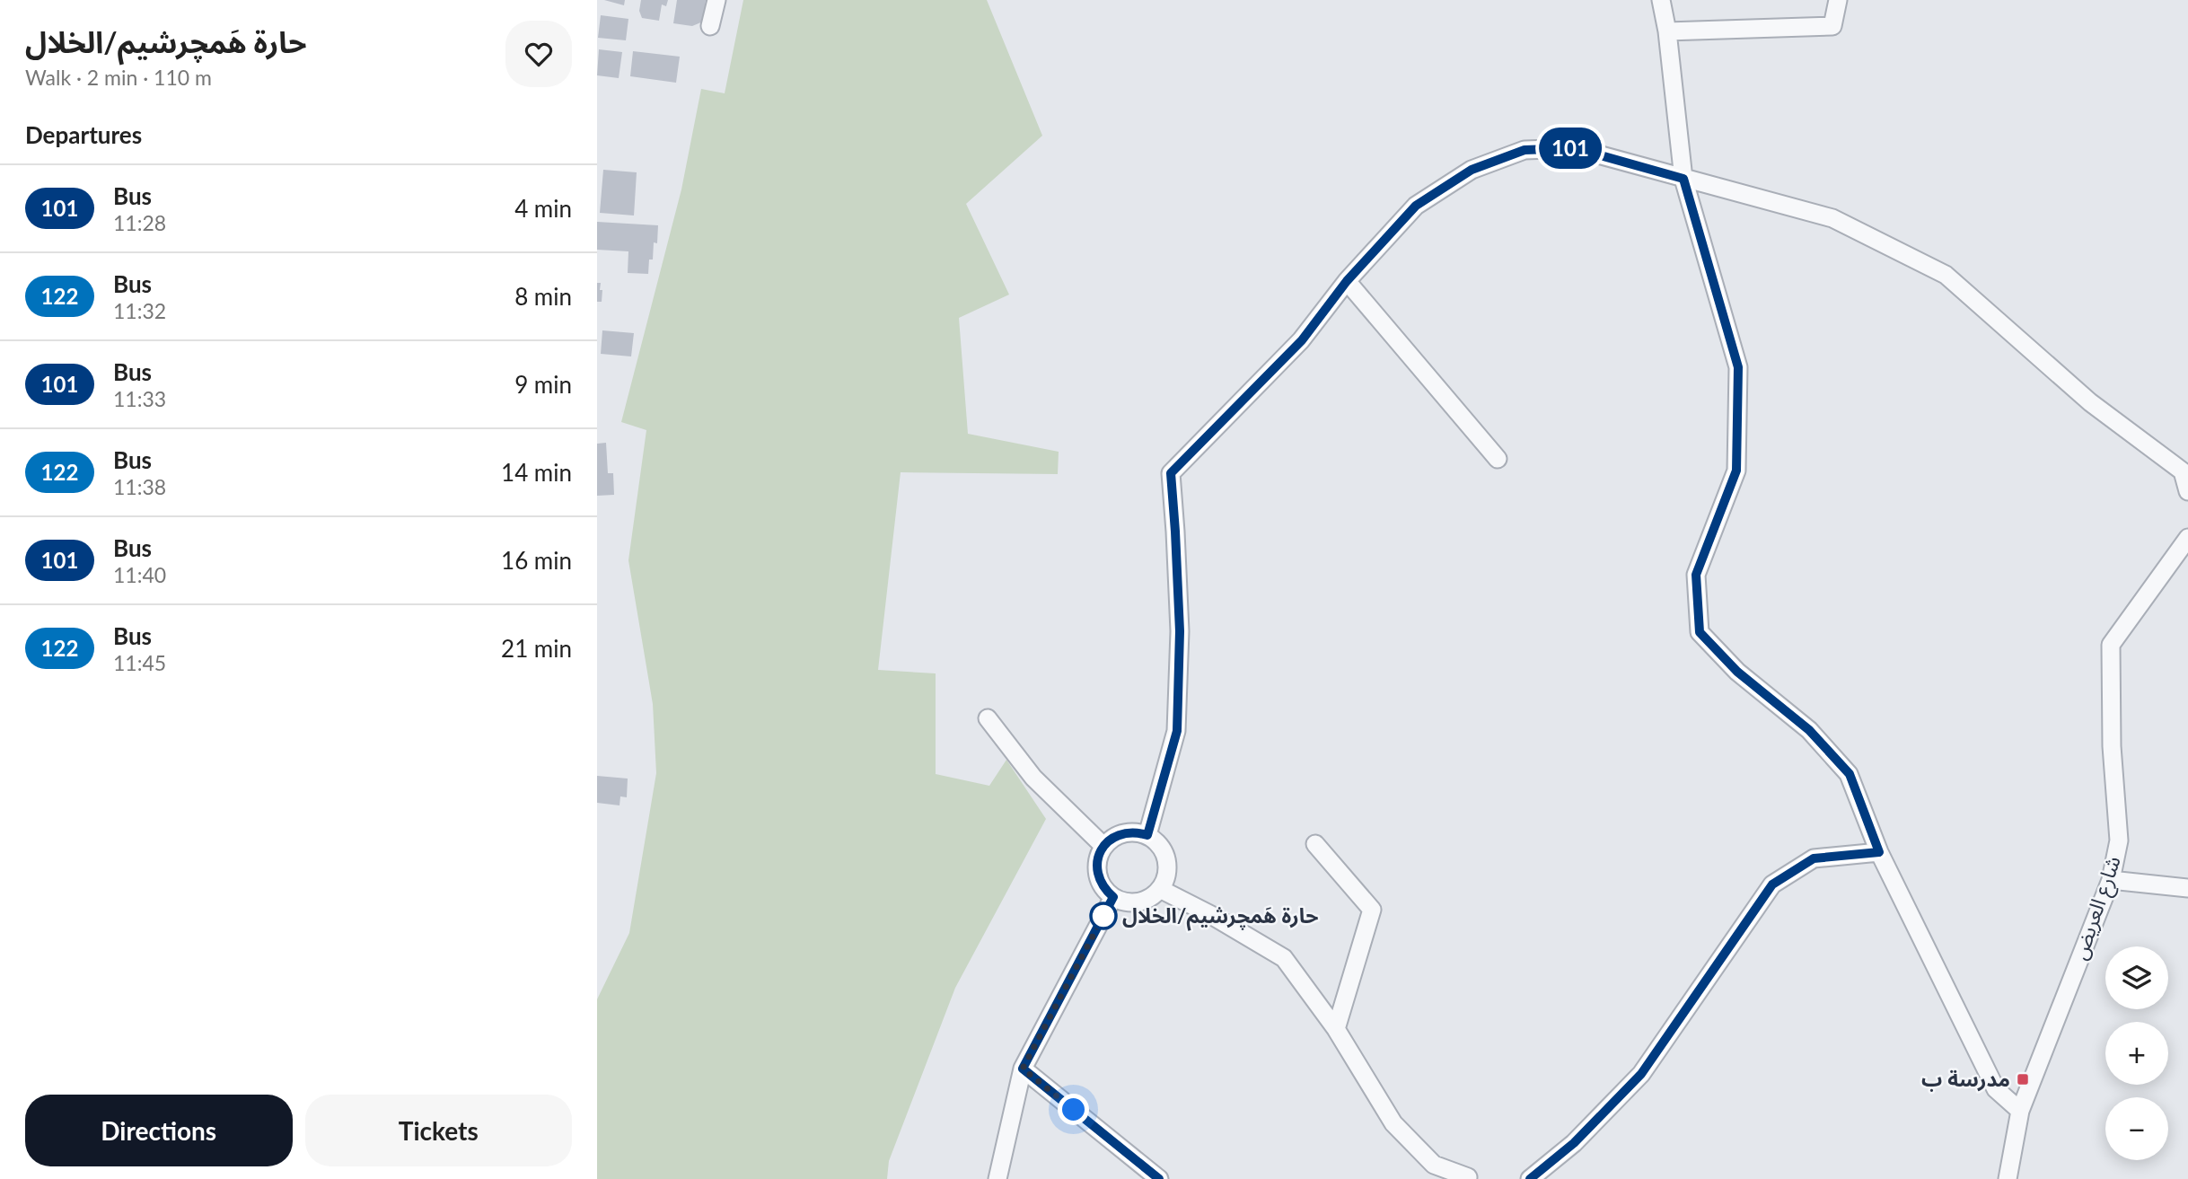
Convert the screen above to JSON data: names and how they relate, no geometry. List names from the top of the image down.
{
  "streets": {
    "street": ["شارع العريض"]
  },
  "places": {
    "other": ["حارة هَمچرشيم/الخلال"],
    "transit": ["مدرسة ب"]
  },
  "lines": ["bus line 101"],
  "page": {
    "heading": [
      ["حارة هَمچرشيم/الخلال", "Walk · 2 min · 110 m"],
      "Departures"
    ],
    "on_map": "101",
    "list": [
      {
        "mark": "101",
        "name": "Bus",
        "note": "11:28",
        "value": "4 min"
      },
      {
        "mark": "122",
        "name": "Bus",
        "note": "11:32",
        "value": "8 min"
      },
      {
        "mark": "101",
        "name": "Bus",
        "note": "11:33",
        "value": "9 min"
      },
      {
        "mark": "122",
        "name": "Bus",
        "note": "11:38",
        "value": "14 min"
      },
      {
        "mark": "101",
        "name": "Bus",
        "note": "11:40",
        "value": "16 min"
      },
      {
        "mark": "122",
        "name": "Bus",
        "note": "11:45",
        "value": "21 min"
      }
    ],
    "map_buttons": ["+", "−"],
    "buttons": ["Directions", "Tickets"]
  }
}
